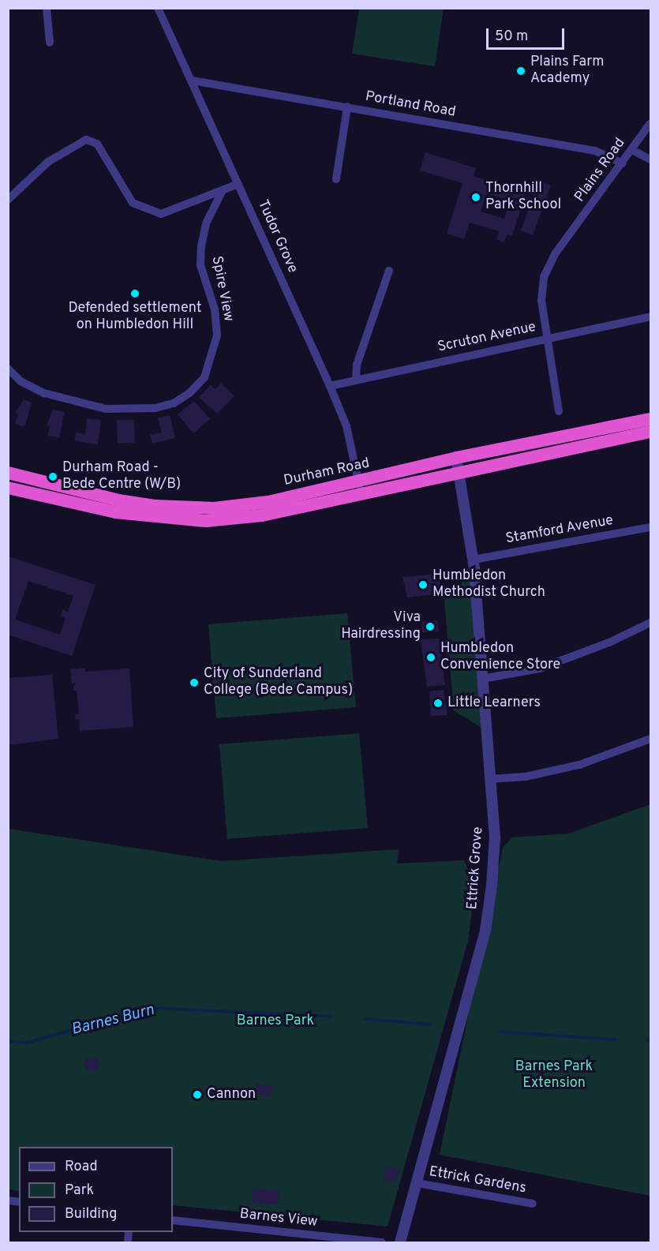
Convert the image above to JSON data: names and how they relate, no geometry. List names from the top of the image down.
{
  "streets": {
    "highway": ["Durham Road"],
    "street": [
      "Portland Road",
      "Plains Road",
      "Tudor Grove",
      "Spire View",
      "Scruton Avenue",
      "Stamford Avenue",
      "Ettrick Grove",
      "Ettrick Gardens",
      "Barnes View"
    ]
  },
  "crossings": [
    ["Portland Road", "Plains Road"],
    ["Portland Road", "Tudor Grove"],
    ["Plains Road", "Scruton Avenue"],
    ["Tudor Grove", "Scruton Avenue"],
    ["Tudor Grove", "Durham Road"],
    ["Durham Road", "Ettrick Grove"],
    ["Stamford Avenue", "Ettrick Grove"],
    ["Ettrick Grove", "Ettrick Gardens"]
  ],
  "water": ["Barnes Burn"],
  "parks": ["Barnes Park", "Barnes Park Extension"],
  "places": [
    "Plains Farm Academy",
    "Thornhill Park School",
    "Defended settlement on Humbledon Hill",
    "Durham Road - Bede Centre (W/B)",
    "Humbledon Methodist Church",
    "Viva Hairdressing",
    "Humbledon Convenience Store",
    "City of Sunderland College (Bede Campus)",
    "Little Learners",
    "Cannon"
  ],
  "legend": ["Road", "Park", "Building"],
  "scale_bar": "50 m"
}
